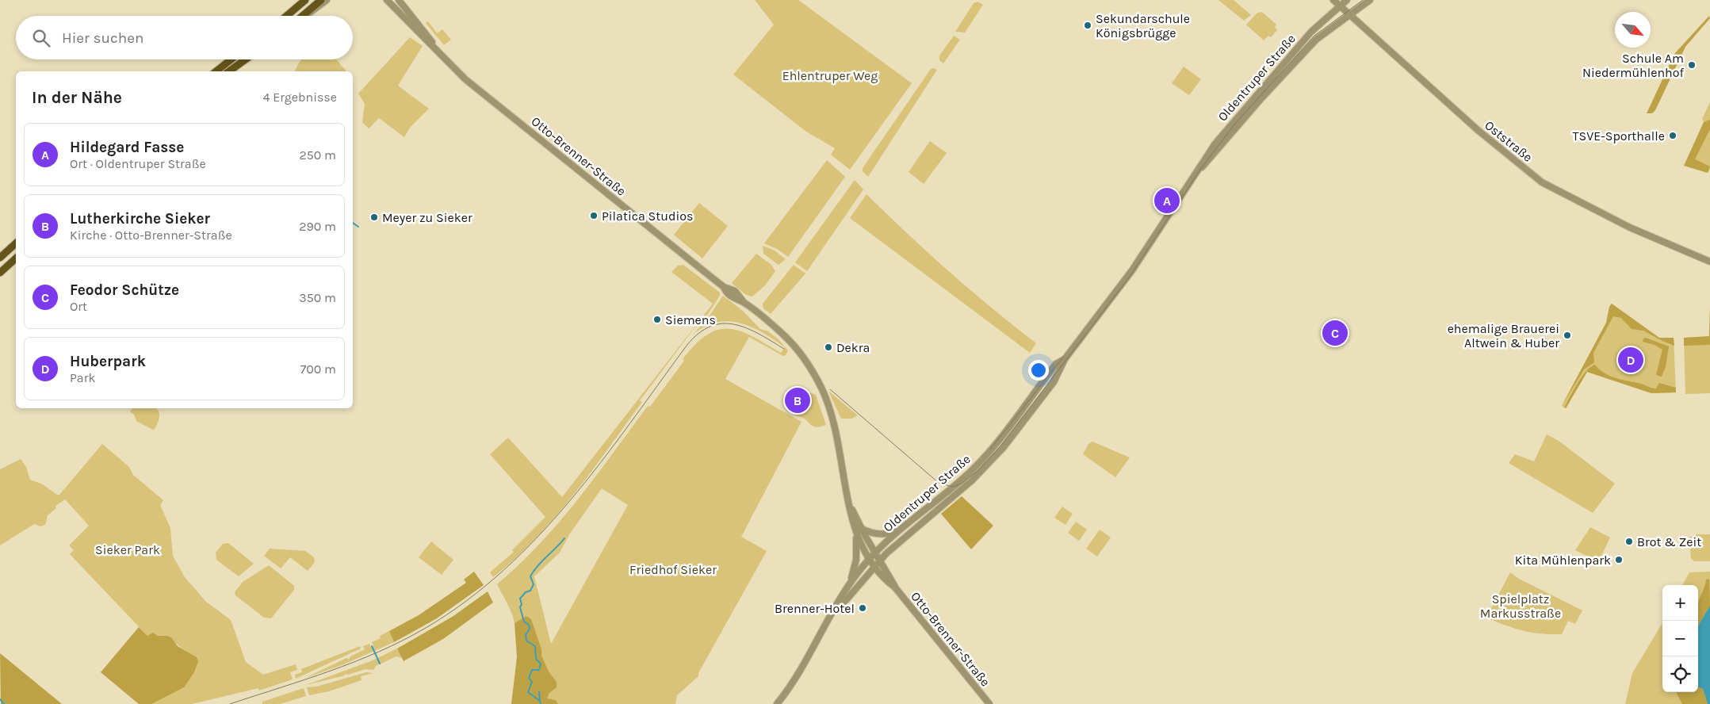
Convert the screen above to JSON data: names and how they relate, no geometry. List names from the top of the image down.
{
  "streets": {
    "street": ["Oldentruper Straße", "Oststraße", "Otto-Brenner-Straße"]
  },
  "crossings": [
    ["Oldentruper Straße", "Oststraße"],
    ["Oldentruper Straße", "Otto-Brenner-Straße"]
  ],
  "parks": [
    "Ehlentruper Weg",
    "Sieker Park",
    "Friedhof Sieker",
    "Spielplatz Markusstraße"
  ],
  "places": [
    "Sekundarschule Königsbrügge",
    "Schule Am Niedermühlenhof",
    "TSVE-Sporthalle",
    "Pilatica Studios",
    "Meyer zu Sieker",
    "Siemens",
    "ehemalige Brauerei Altwein & Huber",
    "Dekra",
    "Brot & Zeit",
    "Kita Mühlenpark",
    "Brenner-Hotel"
  ],
  "north": "bottom right",
  "page": {
    "search": "Hier suchen",
    "heading": ["In der Nähe", "4 Ergebnisse"],
    "list": [
      {
        "mark": "A",
        "name": "Hildegard Fasse",
        "note": "Ort · Oldentruper Straße",
        "value": "250 m"
      },
      {
        "mark": "B",
        "name": "Lutherkirche Sieker",
        "note": "Kirche · Otto-Brenner-Straße",
        "value": "290 m"
      },
      {
        "mark": "C",
        "name": "Feodor Schütze",
        "note": "Ort",
        "value": "350 m"
      },
      {
        "mark": "D",
        "name": "Huberpark",
        "note": "Park",
        "value": "700 m"
      }
    ],
    "pins": [
      "A",
      "C",
      "D",
      "B"
    ],
    "map_buttons": ["+", "−"]
  }
}
